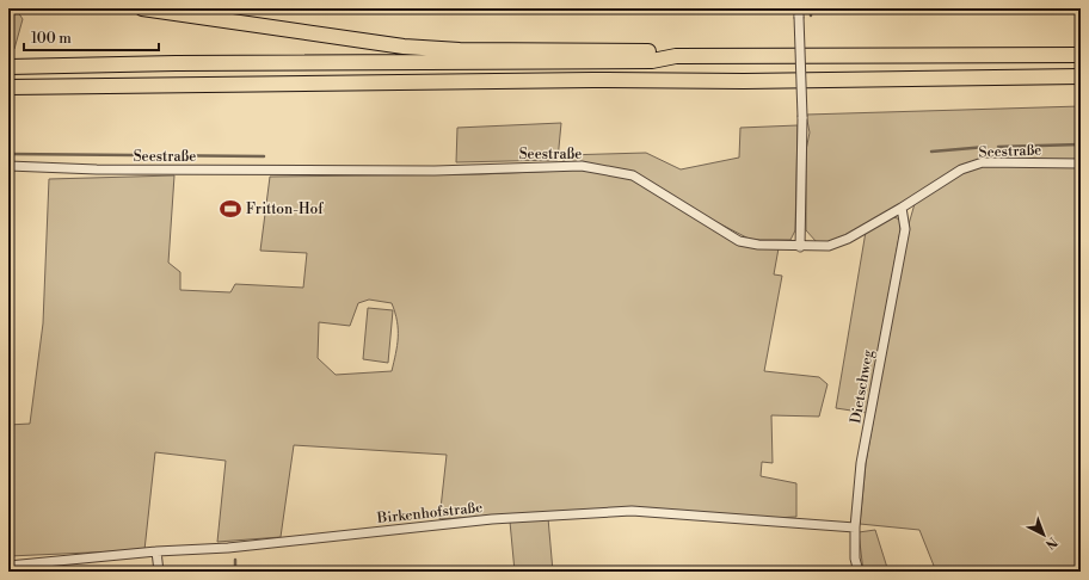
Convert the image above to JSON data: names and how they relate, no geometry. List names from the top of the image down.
{
  "streets": {
    "street": ["Seestraße", "Dietschweg", "Birkenhofstraße"]
  },
  "crossings": [
    ["Seestraße", "Dietschweg"],
    ["Dietschweg", "Birkenhofstraße"]
  ],
  "places": {
    "sports": ["Fritton-Hof"]
  },
  "scale_bar": "100 m",
  "north": "bottom right"
}
